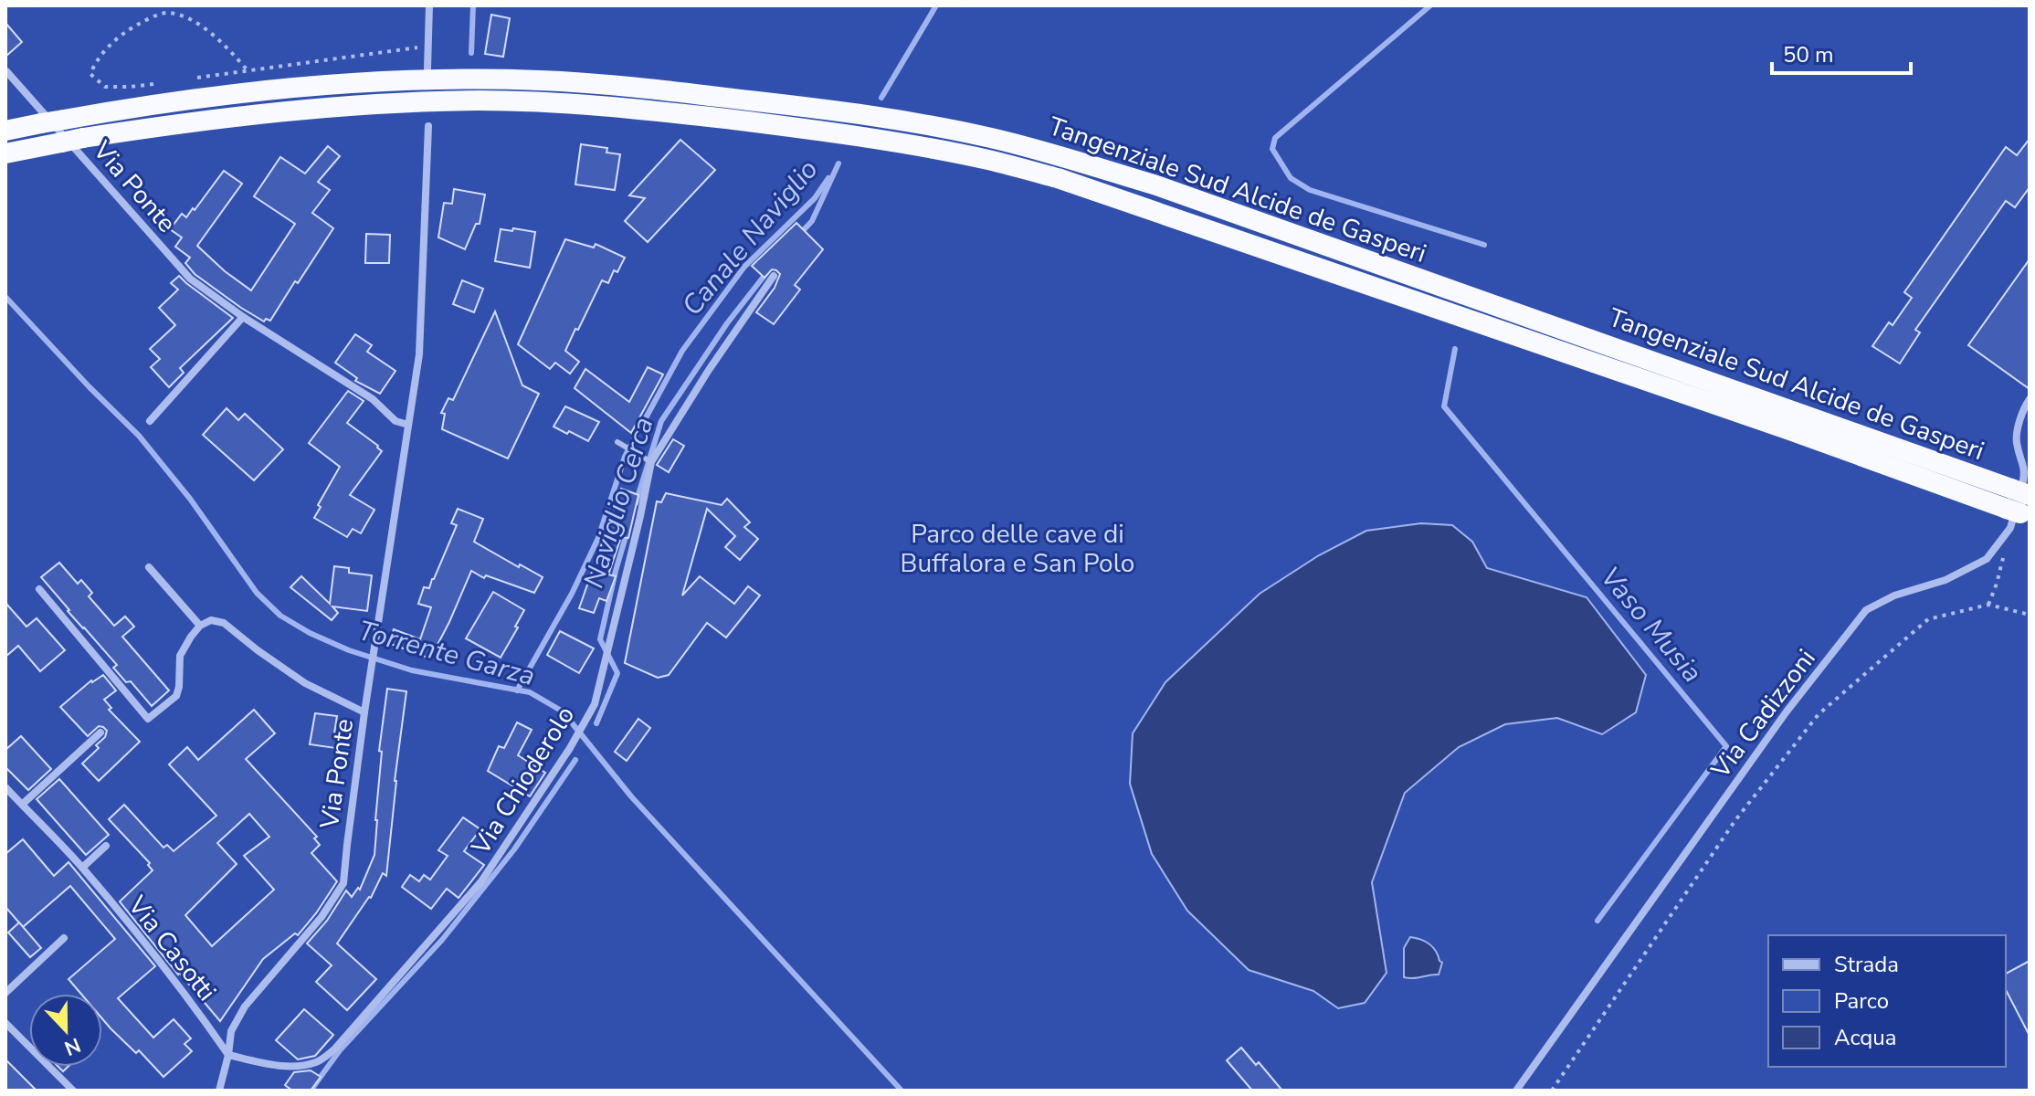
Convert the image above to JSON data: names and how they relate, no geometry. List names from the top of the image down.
{
  "streets": {
    "highway": ["Tangenziale Sud Alcide de Gasperi"],
    "street": [
      "Via Ponte",
      "Via Cadizzoni",
      "Via Chioderolo",
      "Via Casotti"
    ]
  },
  "crossings": [
    ["Via Ponte", "Via Chioderolo"],
    ["Via Ponte", "Via Casotti"],
    ["Via Chioderolo", "Via Casotti"]
  ],
  "water": [
    "Canale Naviglio",
    "Naviglio Cerca",
    "Vaso Musia",
    "Torrente Garza"
  ],
  "parks": ["Parco delle cave di Buffalora e San Polo"],
  "legend": ["Strada", "Parco", "Acqua"],
  "scale_bar": "50 m",
  "north": "bottom"
}
